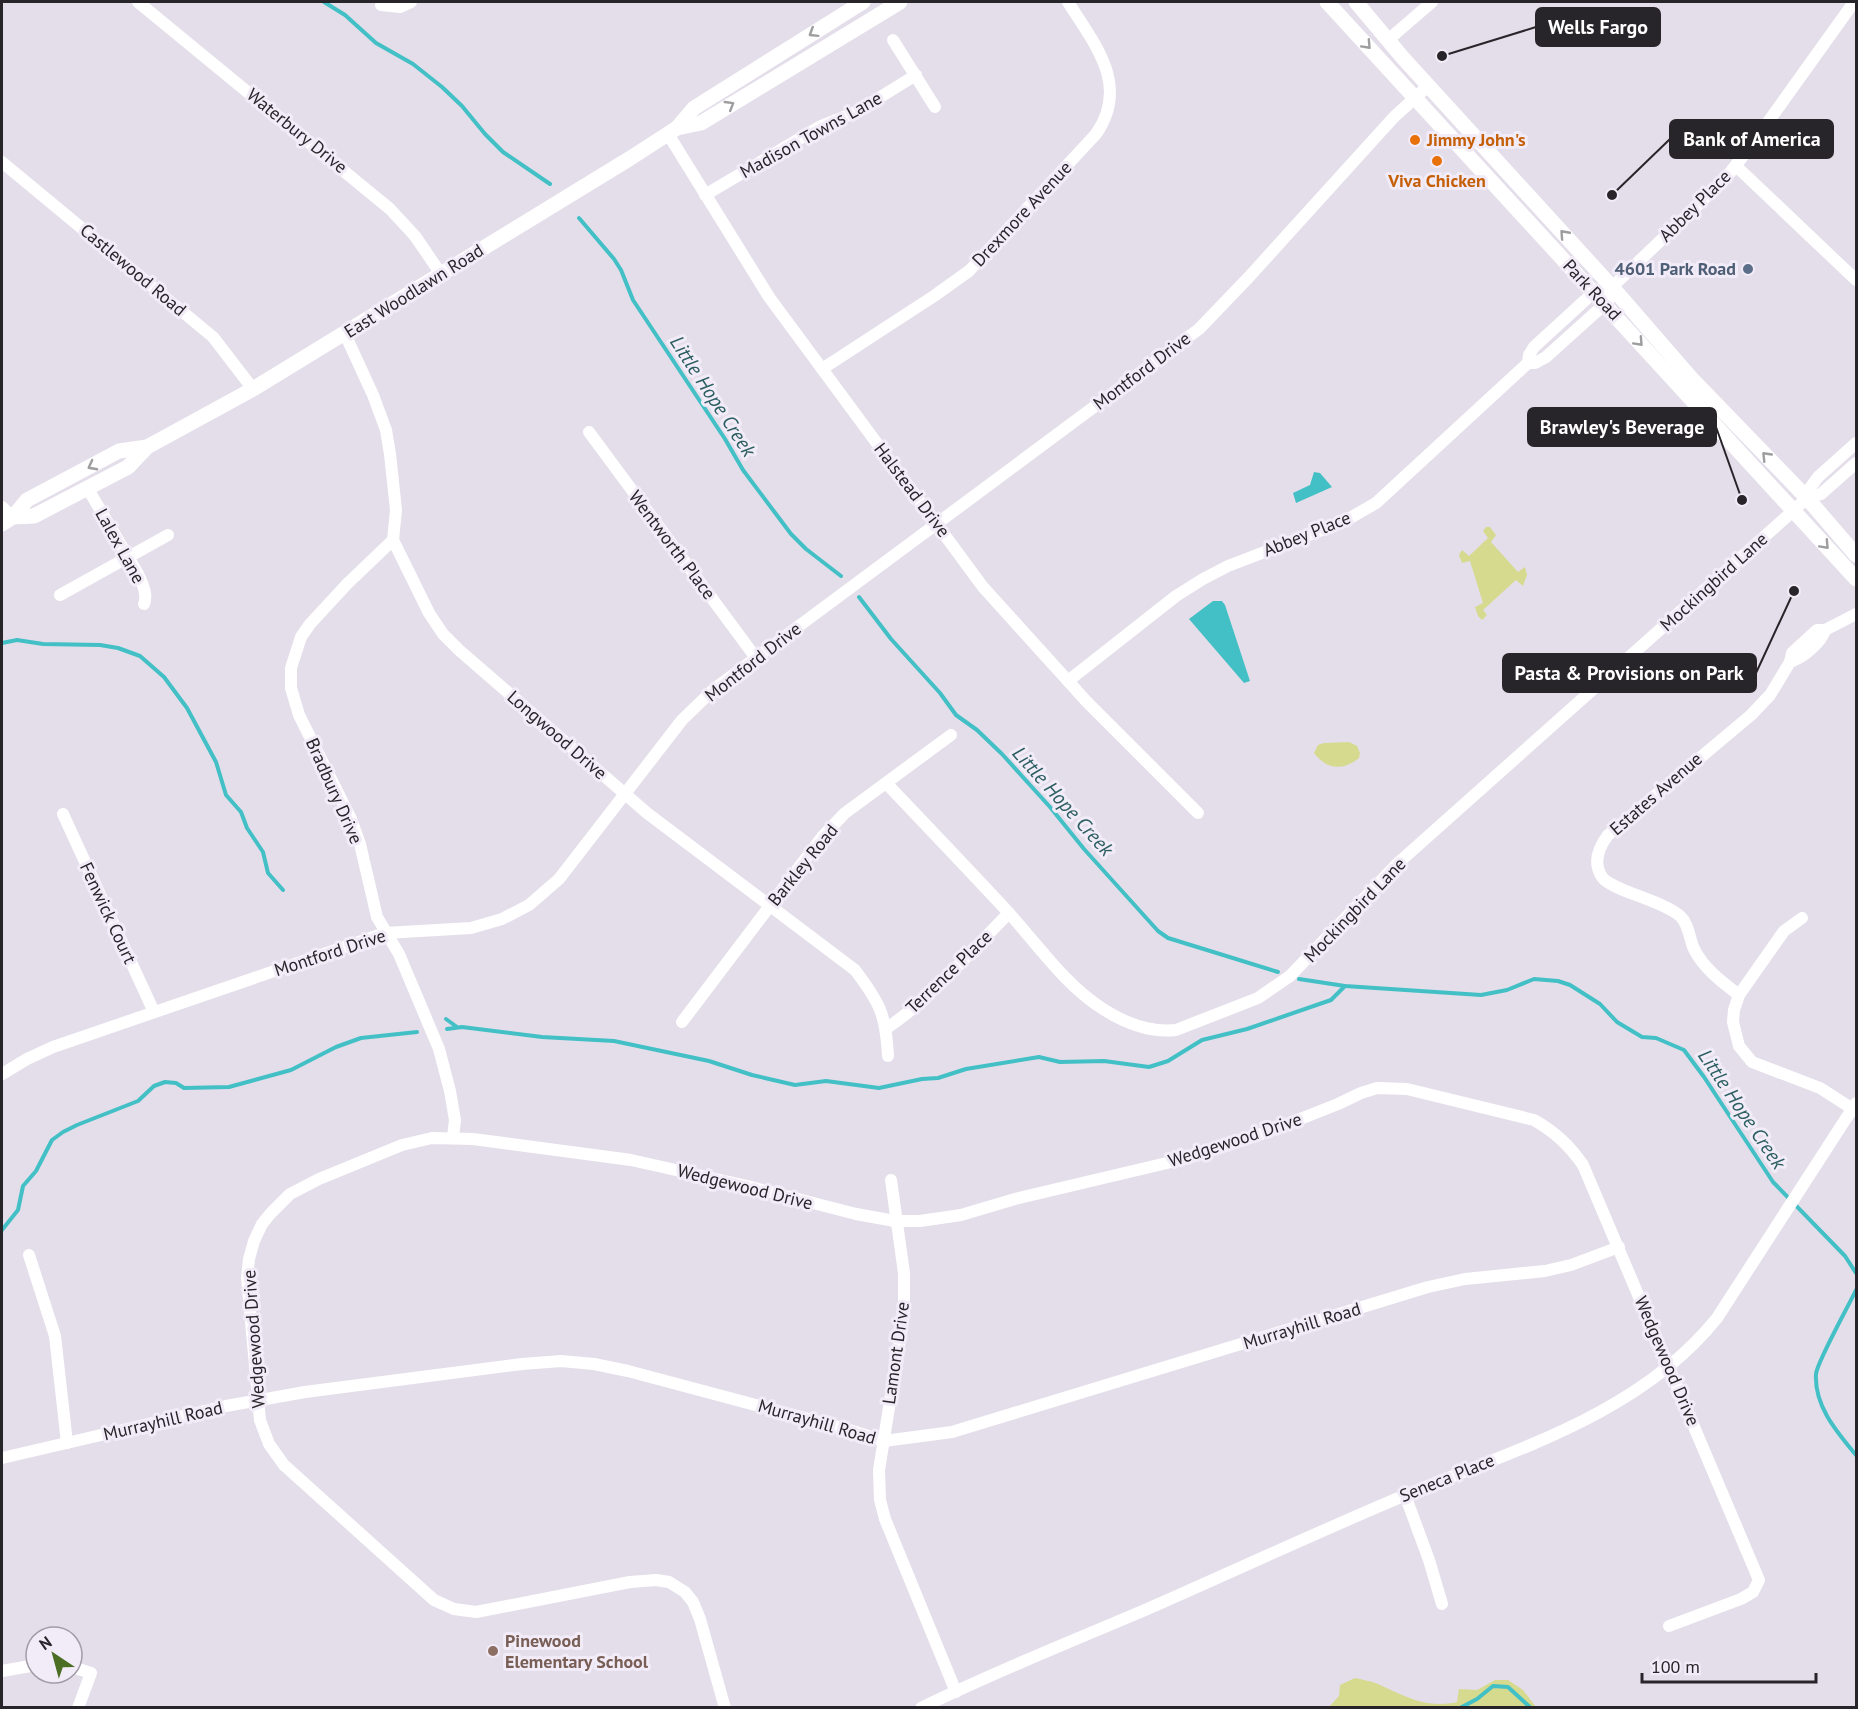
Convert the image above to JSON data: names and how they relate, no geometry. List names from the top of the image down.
{
  "streets": {
    "main road": ["Park Road", "East Woodlawn Road"],
    "street": [
      "Waterbury Drive",
      "Madison Towns Lane",
      "Abbey Place",
      "Drexmore Avenue",
      "Castlewood Road",
      "Montford Drive",
      "Halstead Drive",
      "Wentworth Place",
      "Lalex Lane",
      "Mockingbird Lane",
      "Longwood Drive",
      "Bradbury Drive",
      "Estates Avenue",
      "Barkley Road",
      "Fenwick Court",
      "Terrence Place",
      "Wedgewood Drive",
      "Murrayhill Road",
      "Lamont Drive",
      "Seneca Place"
    ]
  },
  "crossings": [
    ["Waterbury Drive", "East Woodlawn Road"],
    ["Madison Towns Lane", "Halstead Drive"],
    ["Abbey Place", "Park Road"],
    ["Abbey Place", "Halstead Drive"],
    ["Drexmore Avenue", "Halstead Drive"],
    ["Castlewood Road", "East Woodlawn Road"],
    ["Park Road", "Montford Drive"],
    ["Park Road", "Mockingbird Lane"],
    ["East Woodlawn Road", "Halstead Drive"],
    ["East Woodlawn Road", "Lalex Lane"],
    ["Montford Drive", "Halstead Drive"],
    ["Montford Drive", "Wentworth Place"],
    ["Montford Drive", "Longwood Drive"],
    ["Montford Drive", "Bradbury Drive"],
    ["Montford Drive", "Fenwick Court"],
    ["Mockingbird Lane", "Barkley Road"],
    ["Mockingbird Lane", "Terrence Place"],
    ["Longwood Drive", "Bradbury Drive"],
    ["Longwood Drive", "Barkley Road"],
    ["Longwood Drive", "Terrence Place"],
    ["Bradbury Drive", "Wedgewood Drive"],
    ["Wedgewood Drive", "Murrayhill Road"],
    ["Wedgewood Drive", "Lamont Drive"],
    ["Wedgewood Drive", "Seneca Place"],
    ["Murrayhill Road", "Lamont Drive"],
    ["Lamont Drive", "Seneca Place"]
  ],
  "water": ["Little Hope Creek"],
  "places": [
    "Wells Fargo",
    "Jimmy John's",
    "Viva Chicken",
    "Bank of America",
    "4601 Park Road",
    "Brawley's Beverage",
    "Pasta & Provisions on Park",
    "Pinewood Elementary School"
  ],
  "scale_bar": "100 m",
  "north": "top left"
}
